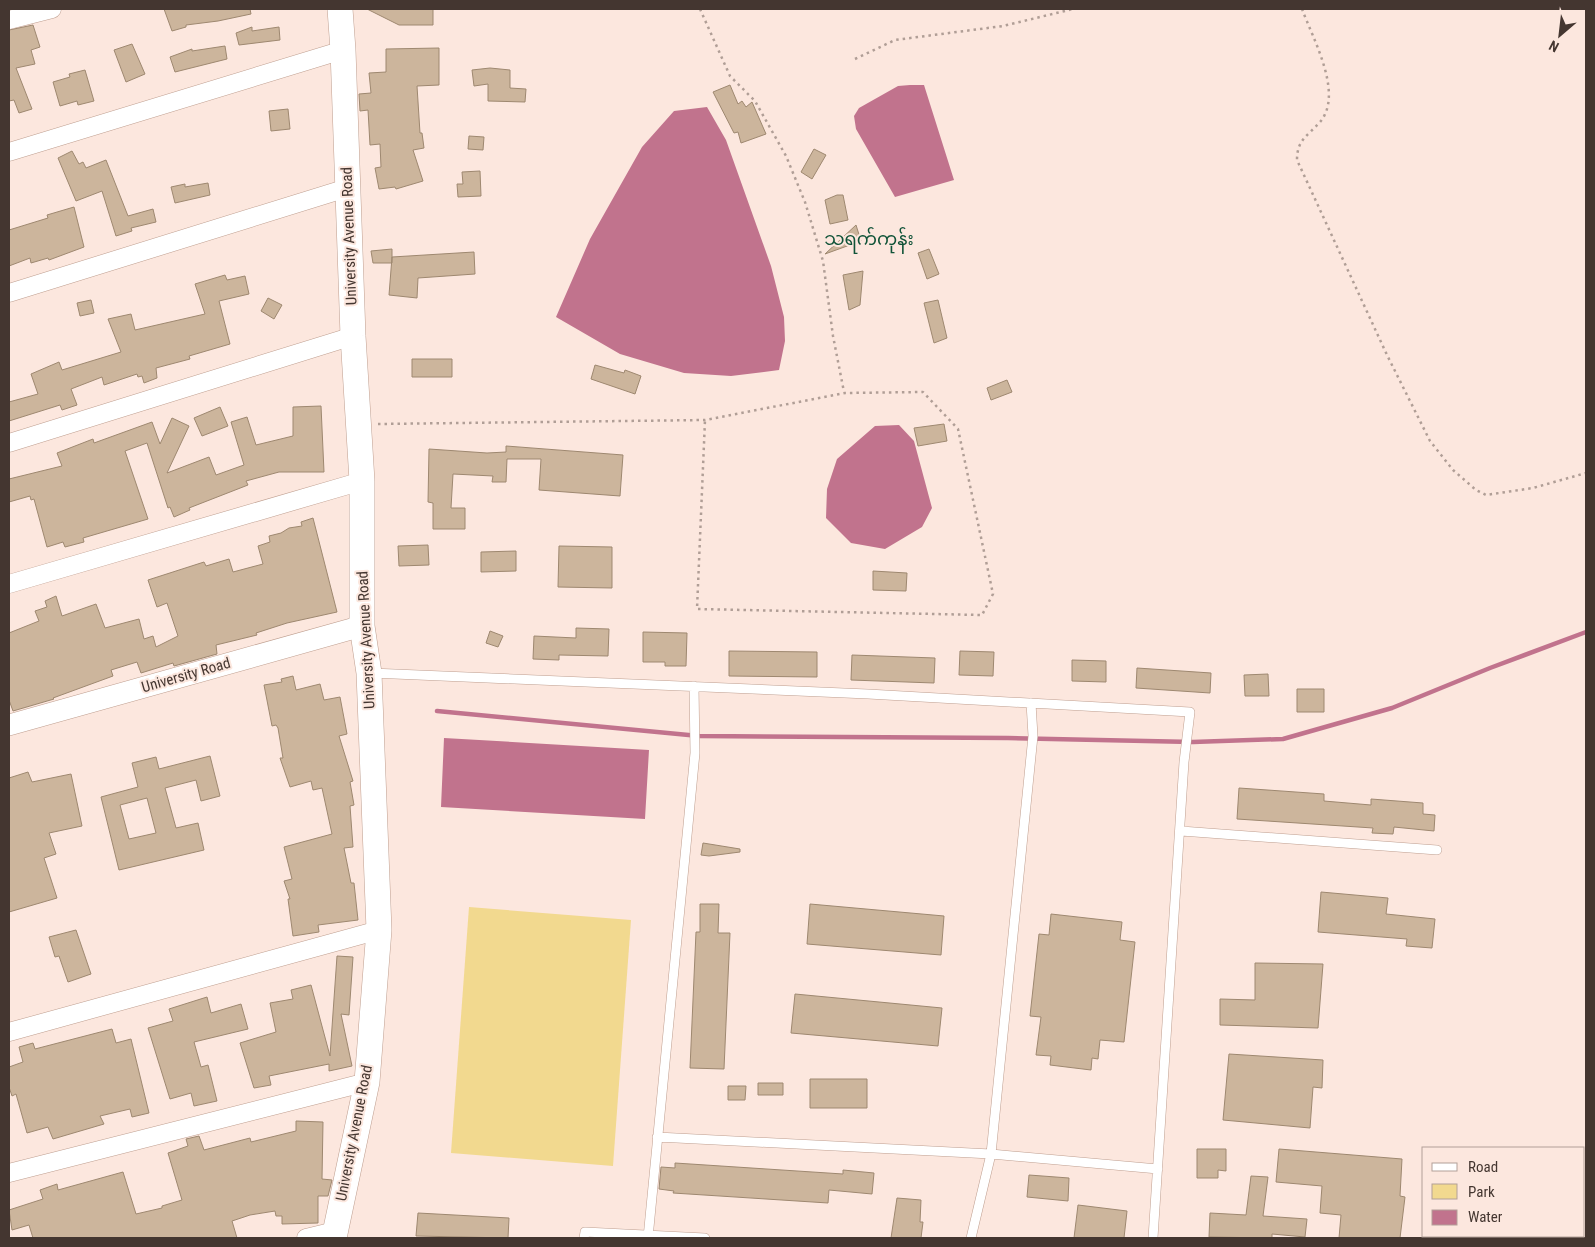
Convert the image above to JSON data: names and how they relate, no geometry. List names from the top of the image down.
{
  "streets": {
    "main road": ["University Avenue Road"],
    "street": ["University Road"]
  },
  "crossings": [
    ["University Avenue Road", "University Road"]
  ],
  "districts": ["သရက်ကုန်း"],
  "legend": ["Road", "Park", "Water"],
  "north": "bottom left"
}
